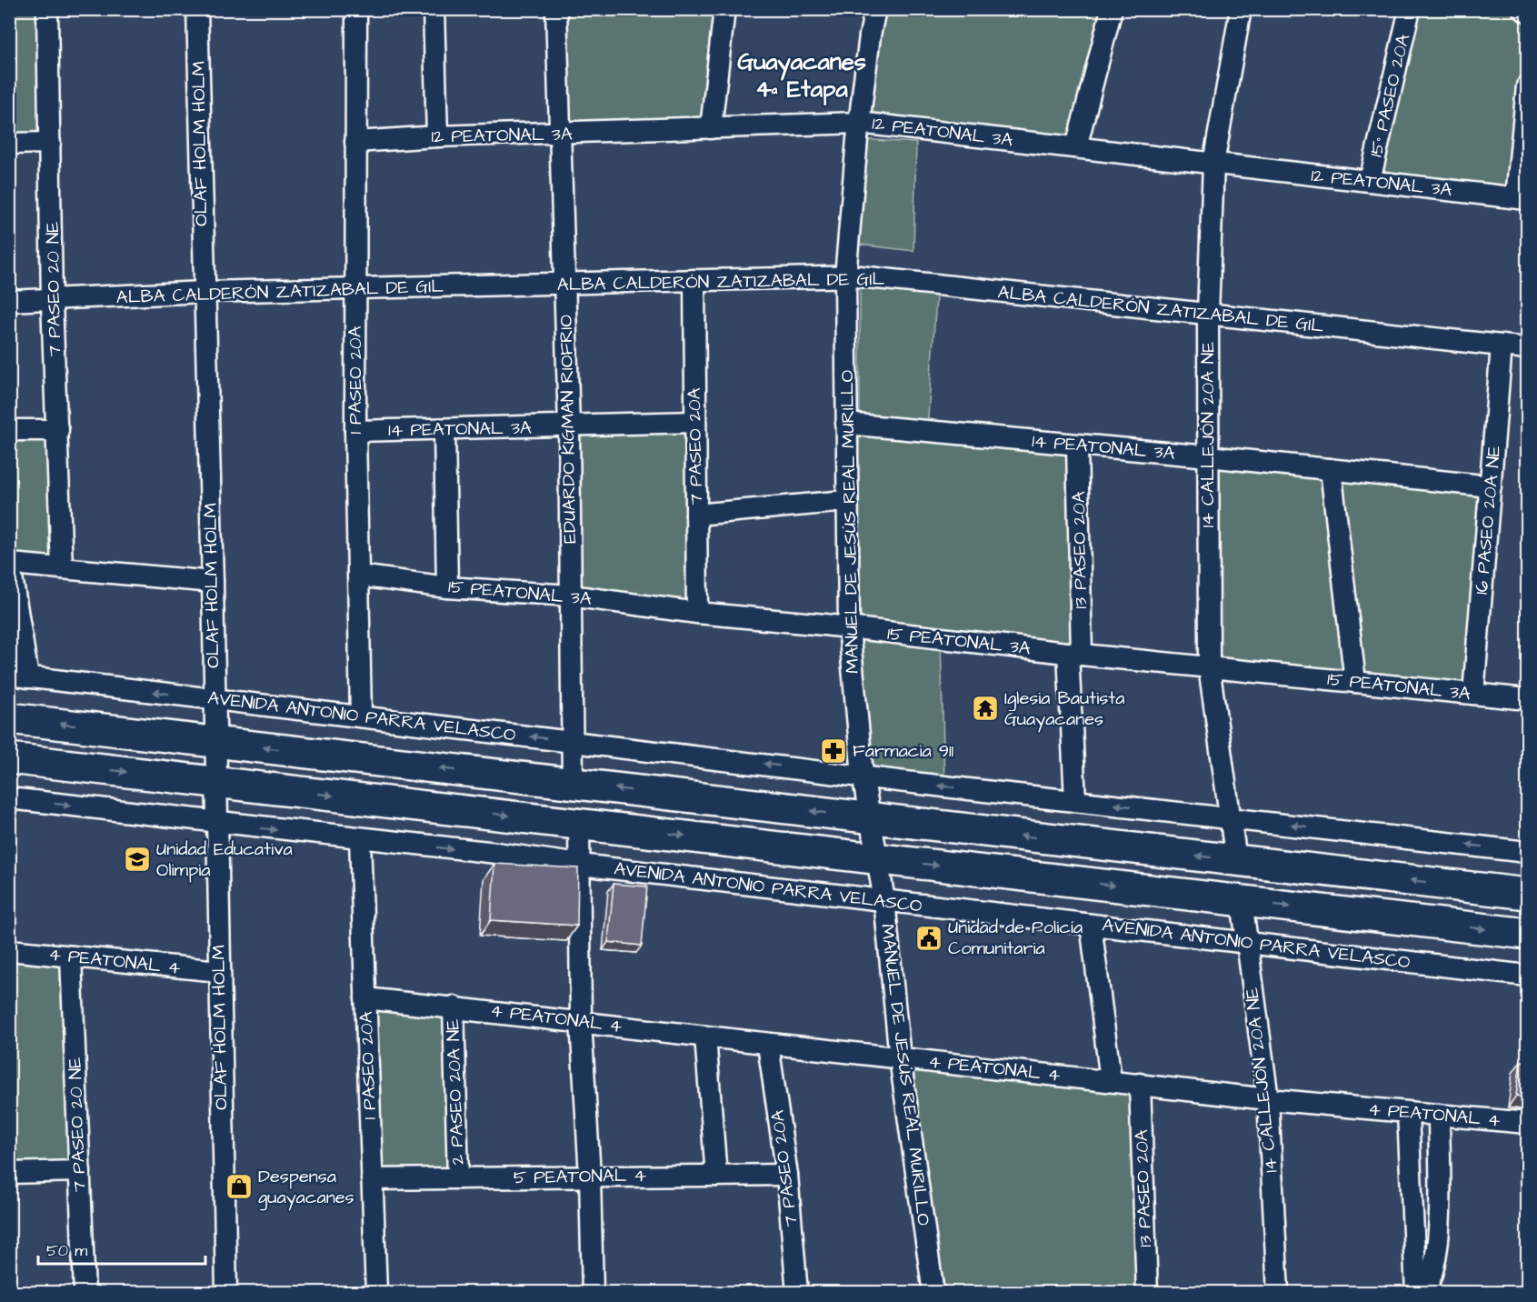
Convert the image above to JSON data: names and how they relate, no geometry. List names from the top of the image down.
{
  "streets": {
    "street": [
      "15° PASEO 20A",
      "12 PEATONAL 3A",
      "OLAF HOLM HOLM",
      "ALBA CALDERÓN ZATIZABAL DE GIL",
      "7 PASEO 20 NE",
      "1 PASEO 20A",
      "14 PEATONAL 3A",
      "EDUARDO KIGMAN RIOFRIO",
      "14 CALLEJÓN 20A NE",
      "7 PASEO 20A",
      "16 PASEO 20A NE",
      "MANUEL DE JESÚS REAL MURILLO",
      "13 PASEO 20A",
      "15 PEATONAL 3A",
      "AVENIDA ANTONIO PARRA VELASCO",
      "4 PEATONAL 4",
      "2 PASEO 20A NE",
      "5 PEATONAL 4"
    ]
  },
  "crossings": [
    ["15° PASEO 20A", "12 PEATONAL 3A"],
    ["12 PEATONAL 3A", "1 PASEO 20A"],
    ["12 PEATONAL 3A", "EDUARDO KIGMAN RIOFRIO"],
    ["12 PEATONAL 3A", "14 CALLEJÓN 20A NE"],
    ["12 PEATONAL 3A", "MANUEL DE JESÚS REAL MURILLO"],
    ["OLAF HOLM HOLM", "ALBA CALDERÓN ZATIZABAL DE GIL"],
    ["OLAF HOLM HOLM", "AVENIDA ANTONIO PARRA VELASCO"],
    ["OLAF HOLM HOLM", "4 PEATONAL 4"],
    ["ALBA CALDERÓN ZATIZABAL DE GIL", "7 PASEO 20 NE"],
    ["ALBA CALDERÓN ZATIZABAL DE GIL", "1 PASEO 20A"],
    ["ALBA CALDERÓN ZATIZABAL DE GIL", "EDUARDO KIGMAN RIOFRIO"],
    ["ALBA CALDERÓN ZATIZABAL DE GIL", "14 CALLEJÓN 20A NE"],
    ["ALBA CALDERÓN ZATIZABAL DE GIL", "7 PASEO 20A"],
    ["ALBA CALDERÓN ZATIZABAL DE GIL", "16 PASEO 20A NE"],
    ["ALBA CALDERÓN ZATIZABAL DE GIL", "MANUEL DE JESÚS REAL MURILLO"],
    ["7 PASEO 20 NE", "4 PEATONAL 4"],
    ["1 PASEO 20A", "14 PEATONAL 3A"],
    ["1 PASEO 20A", "15 PEATONAL 3A"],
    ["1 PASEO 20A", "AVENIDA ANTONIO PARRA VELASCO"],
    ["1 PASEO 20A", "4 PEATONAL 4"],
    ["1 PASEO 20A", "5 PEATONAL 4"],
    ["14 PEATONAL 3A", "EDUARDO KIGMAN RIOFRIO"],
    ["14 PEATONAL 3A", "14 CALLEJÓN 20A NE"],
    ["14 PEATONAL 3A", "7 PASEO 20A"],
    ["14 PEATONAL 3A", "16 PASEO 20A NE"],
    ["14 PEATONAL 3A", "MANUEL DE JESÚS REAL MURILLO"],
    ["14 PEATONAL 3A", "13 PASEO 20A"],
    ["EDUARDO KIGMAN RIOFRIO", "15 PEATONAL 3A"],
    ["EDUARDO KIGMAN RIOFRIO", "AVENIDA ANTONIO PARRA VELASCO"],
    ["14 CALLEJÓN 20A NE", "15 PEATONAL 3A"],
    ["14 CALLEJÓN 20A NE", "AVENIDA ANTONIO PARRA VELASCO"],
    ["14 CALLEJÓN 20A NE", "4 PEATONAL 4"],
    ["7 PASEO 20A", "15 PEATONAL 3A"],
    ["7 PASEO 20A", "4 PEATONAL 4"],
    ["7 PASEO 20A", "5 PEATONAL 4"],
    ["16 PASEO 20A NE", "15 PEATONAL 3A"],
    ["MANUEL DE JESÚS REAL MURILLO", "15 PEATONAL 3A"],
    ["MANUEL DE JESÚS REAL MURILLO", "AVENIDA ANTONIO PARRA VELASCO"],
    ["MANUEL DE JESÚS REAL MURILLO", "4 PEATONAL 4"],
    ["13 PASEO 20A", "15 PEATONAL 3A"],
    ["13 PASEO 20A", "AVENIDA ANTONIO PARRA VELASCO"],
    ["13 PASEO 20A", "4 PEATONAL 4"],
    ["4 PEATONAL 4", "2 PASEO 20A NE"],
    ["2 PASEO 20A NE", "5 PEATONAL 4"]
  ],
  "districts": ["Guayacanes 4ª Etapa"],
  "places": {
    "temple": ["Iglesia Bautista Guayacanes"],
    "pharmacy": ["Farmacia 911"],
    "school or university": ["Unidad Educativa Olimpia"],
    "public building": ["Unidad de Policía Comunitaria"],
    "shop": ["Despensa guayacanes"]
  },
  "scale_bar": "50 m"
}
